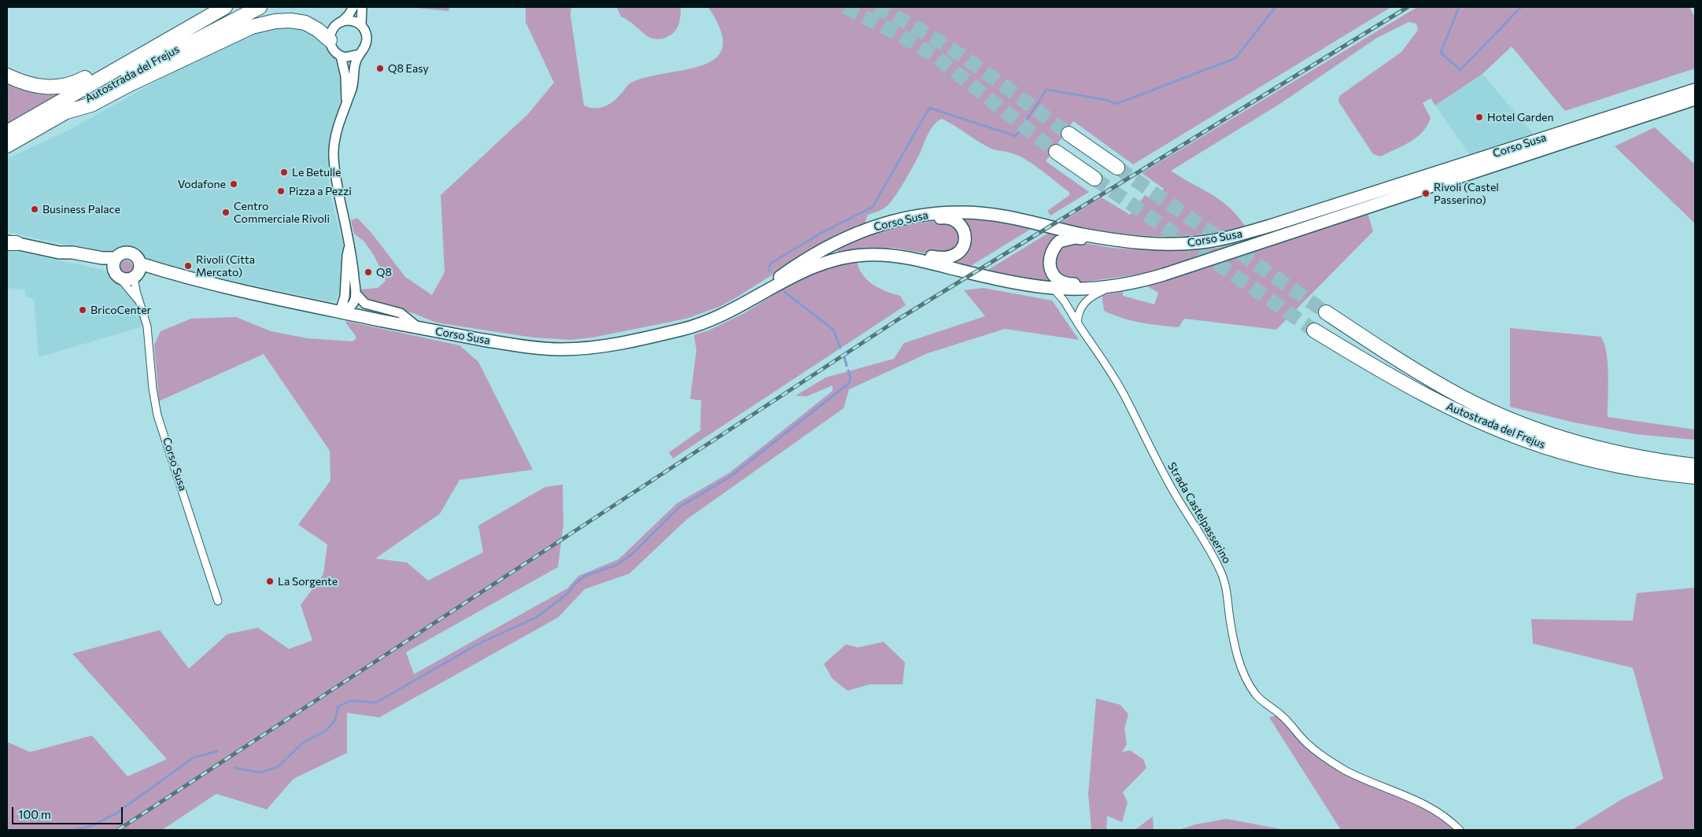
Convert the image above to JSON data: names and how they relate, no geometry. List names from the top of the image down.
{
  "streets": {
    "highway": ["Autostrada del Frejus"],
    "main road": ["Corso Susa"],
    "street": ["Strada Castelpasserino"]
  },
  "crossings": [
    ["Corso Susa", "Strada Castelpasserino"]
  ],
  "places": [
    "Q8 Easy",
    "Hotel Garden",
    "Le Betulle",
    "Vodafone",
    "Pizza a Pezzi",
    "Rivoli (Castel Passerino)",
    "Business Palace",
    "Centro Commerciale Rivoli",
    "Rivoli (Citta Mercato)",
    "Q8",
    "BricoCenter",
    "La Sorgente"
  ],
  "scale_bar": "100 m"
}
